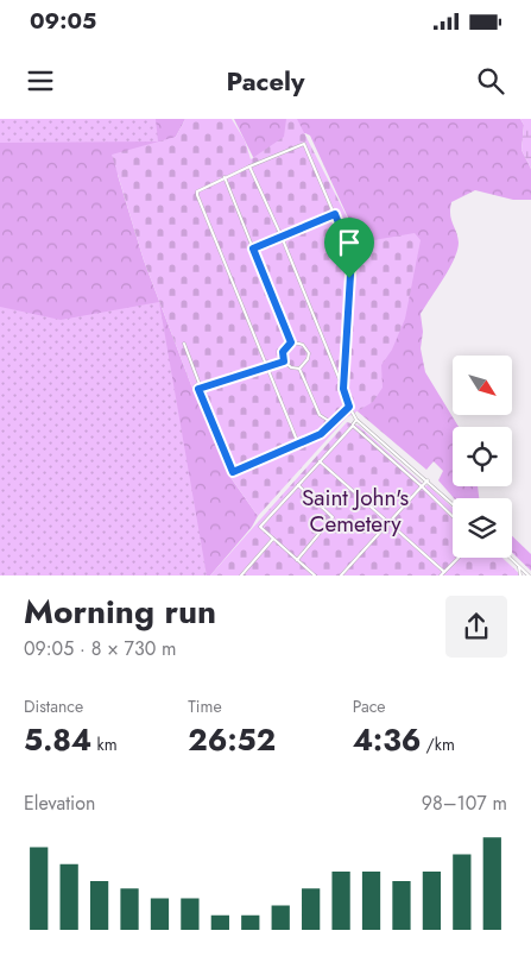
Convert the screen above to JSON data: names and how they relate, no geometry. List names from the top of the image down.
{
  "parks": ["Saint John's Cemetery"],
  "north": "bottom right",
  "page": {
    "status": "09:05",
    "header": "Pacely",
    "heading": ["Morning run", "09:05 · 8 × 730 m"],
    "stats": [
      ["Distance", "5.84 km"],
      ["Time", "26:52"],
      ["Pace", "4:36 /km"]
    ],
    "chart": ["Elevation", "98–107 m"]
  }
}
